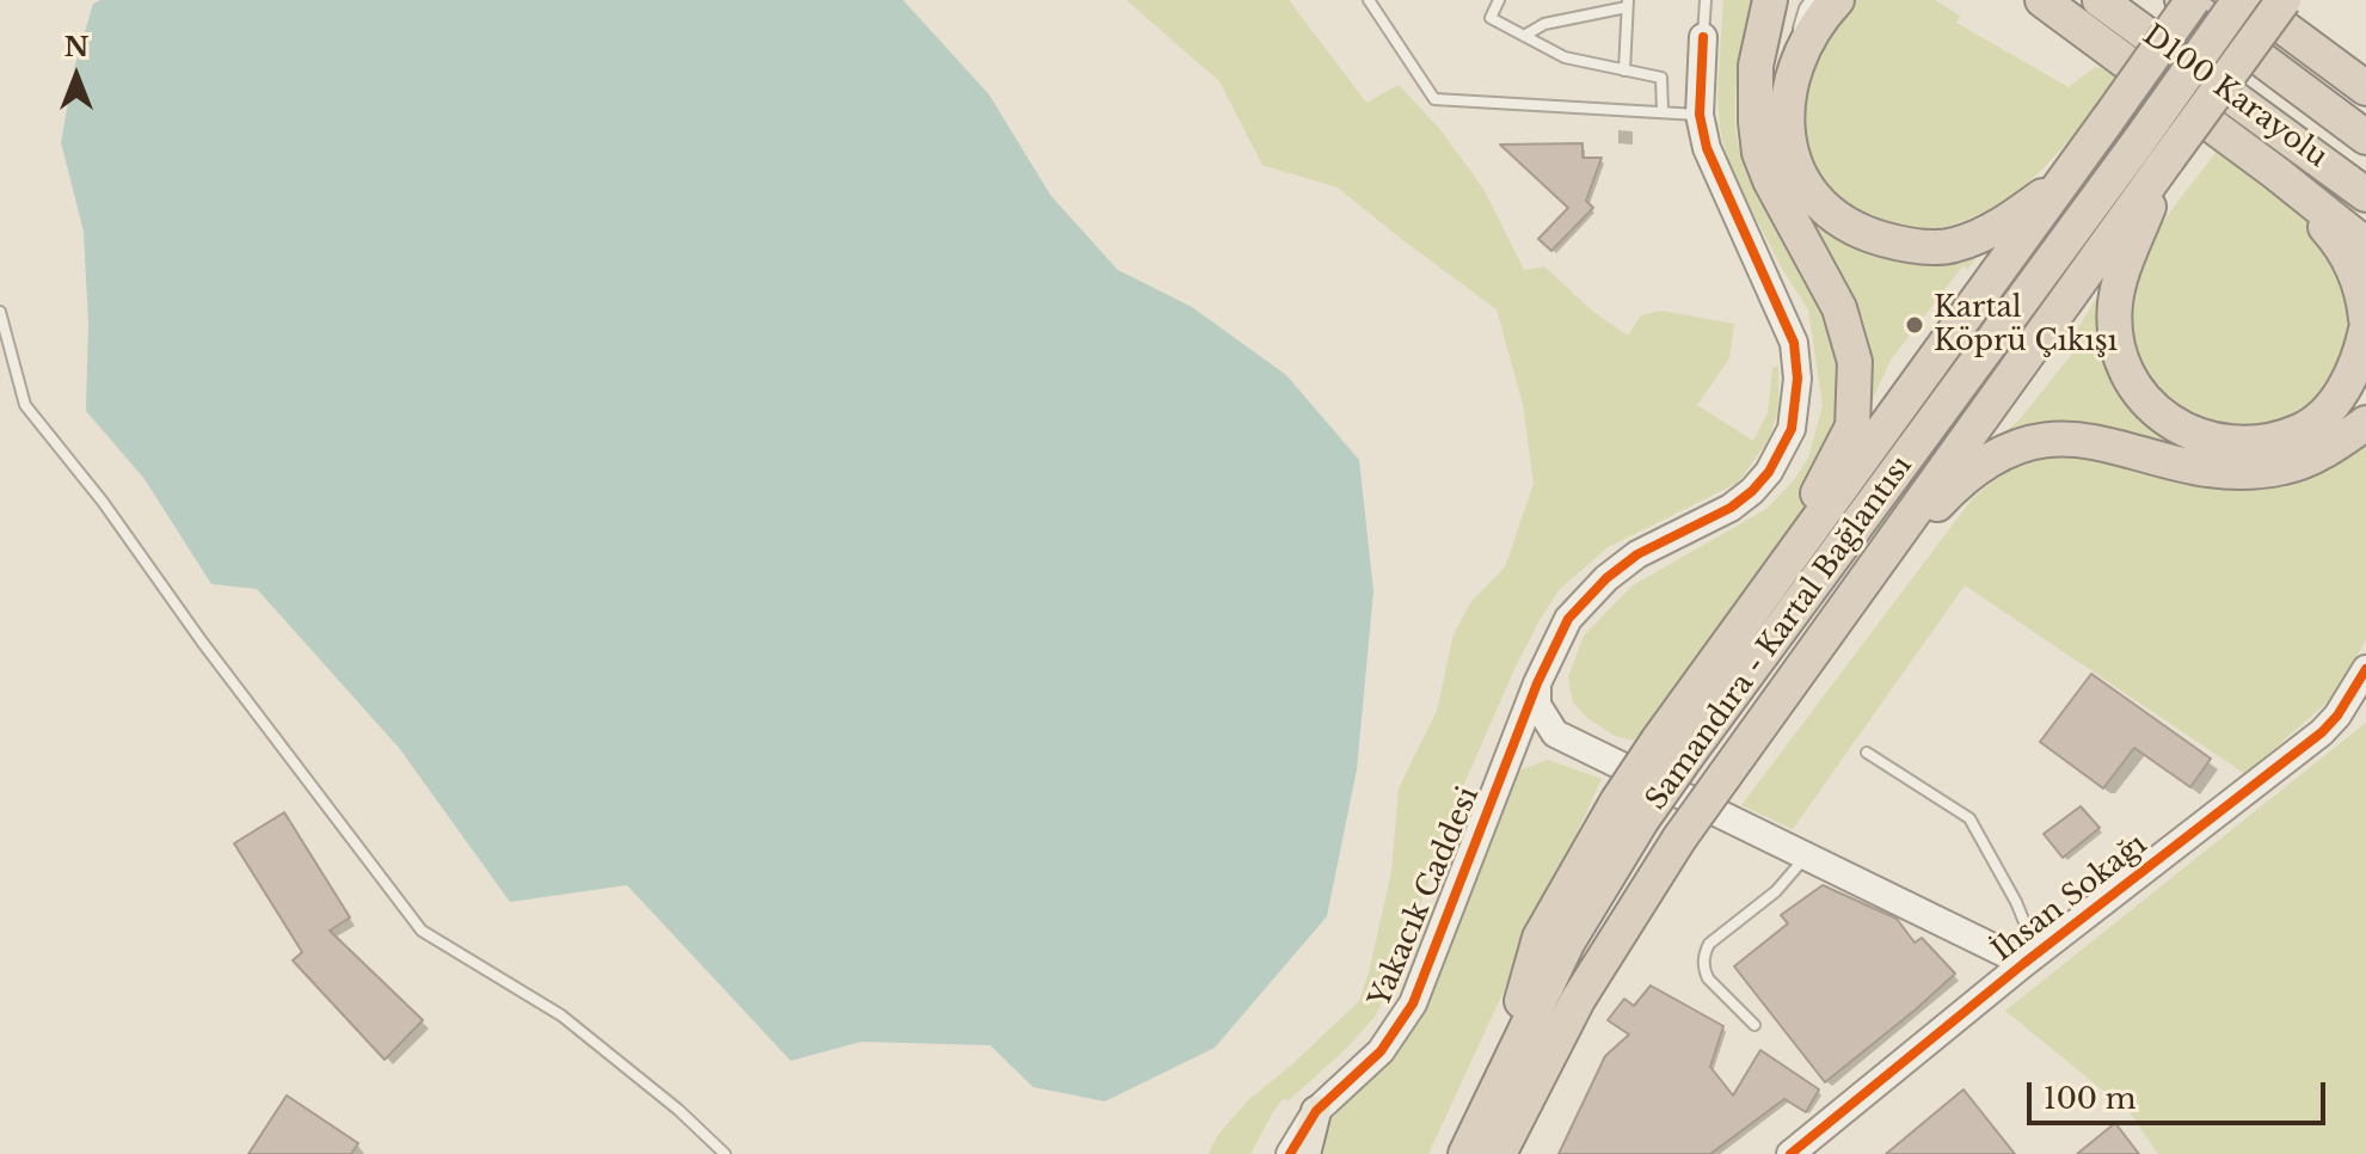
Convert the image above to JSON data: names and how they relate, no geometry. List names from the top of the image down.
{
  "streets": {
    "highway": ["D100 Karayolu", "Samandıra - Kartal Bağlantısı"],
    "street": ["Yakacık Caddesi", "İhsan Sokağı"]
  },
  "places": ["Kartal Köprü Çıkışı"],
  "scale_bar": "100 m",
  "north": "top"
}
